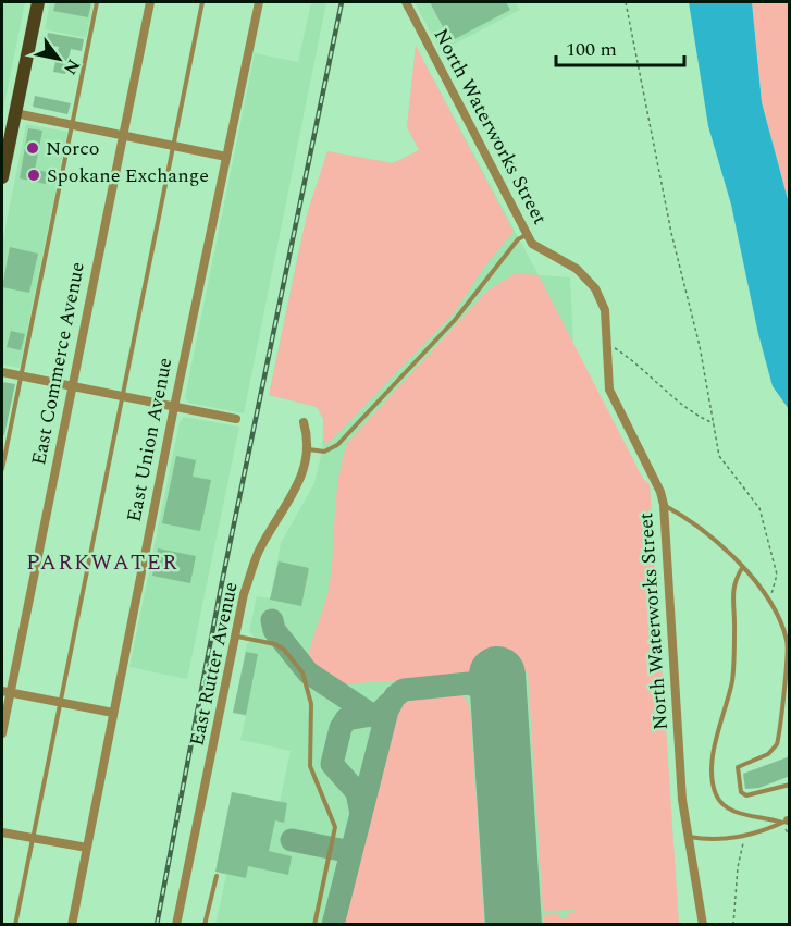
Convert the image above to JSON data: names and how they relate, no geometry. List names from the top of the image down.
{
  "streets": {
    "street": [
      "North Waterworks Street",
      "East Commerce Avenue",
      "East Union Avenue",
      "East Rutter Avenue"
    ]
  },
  "districts": ["PARKWATER"],
  "places": ["Norco", "Spokane Exchange"],
  "scale_bar": "100 m",
  "north": "bottom right"
}
